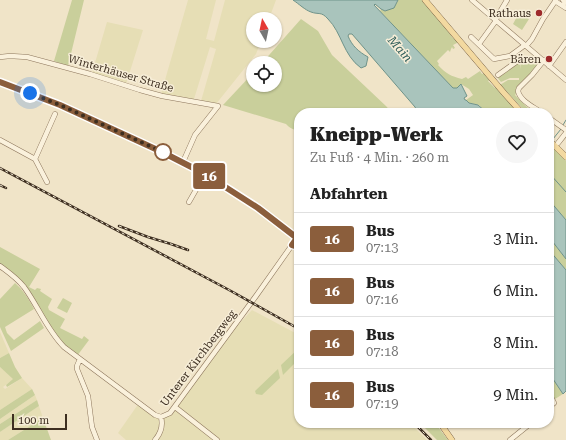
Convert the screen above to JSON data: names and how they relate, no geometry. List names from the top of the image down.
{
  "streets": {
    "street": ["Winterhäuser Straße", "Unterer Kirchbergweg"]
  },
  "water": ["Main"],
  "places": ["Rathaus", "Bären"],
  "lines": ["bus line 16"],
  "scale_bar": "100 m",
  "north": "top",
  "page": {
    "on_map": "16",
    "heading": [
      ["Kneipp-Werk", "Zu Fuß · 4 Min. · 260 m"],
      "Abfahrten"
    ],
    "list": [
      {
        "mark": "16",
        "name": "Bus",
        "note": "07:13",
        "value": "3 Min."
      },
      {
        "mark": "16",
        "name": "Bus",
        "note": "07:16",
        "value": "6 Min."
      },
      {
        "mark": "16",
        "name": "Bus",
        "note": "07:18",
        "value": "8 Min."
      },
      {
        "mark": "16",
        "name": "Bus",
        "note": "07:19",
        "value": "9 Min."
      }
    ],
    "scale": "100 m"
  }
}
